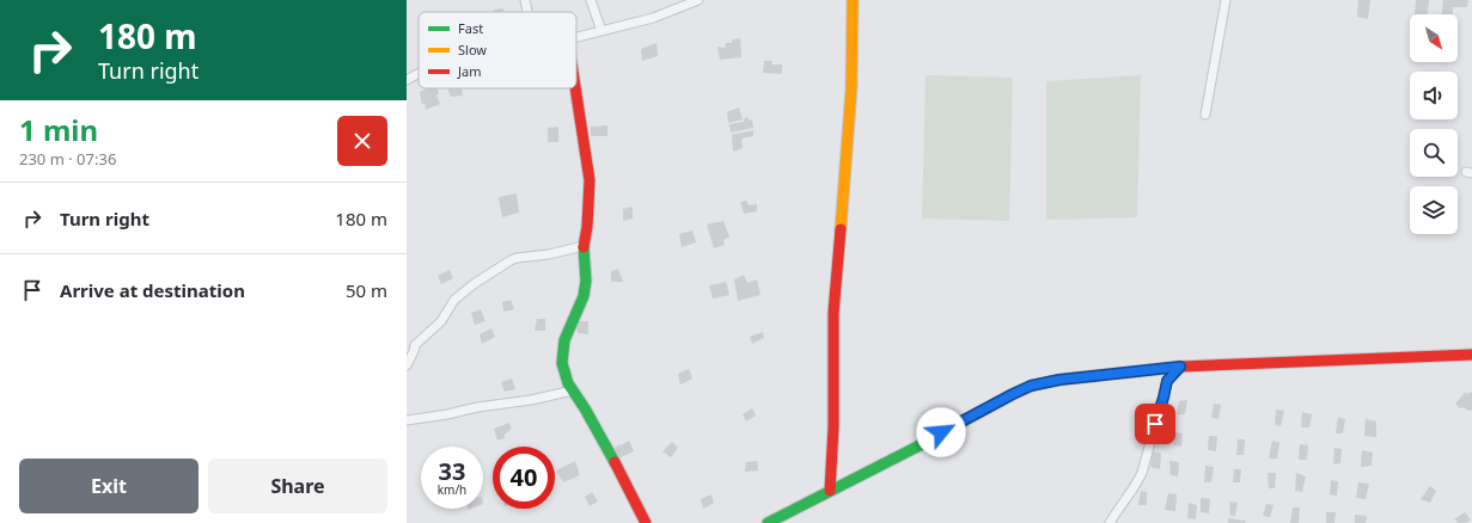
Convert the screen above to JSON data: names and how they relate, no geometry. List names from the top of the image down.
{
  "legend": ["Fast", "Slow", "Jam"],
  "north": "bottom right",
  "page": {
    "turn": ["180 m", "Turn right"],
    "heading": ["1 min", "230 m · 07:36"],
    "list": [
      {
        "name": "Turn right",
        "value": "180 m"
      },
      {
        "name": "Arrive at destination",
        "value": "50 m"
      }
    ],
    "speed": "33 km/h",
    "limit": "40",
    "buttons": ["Exit", "Share"]
  }
}
